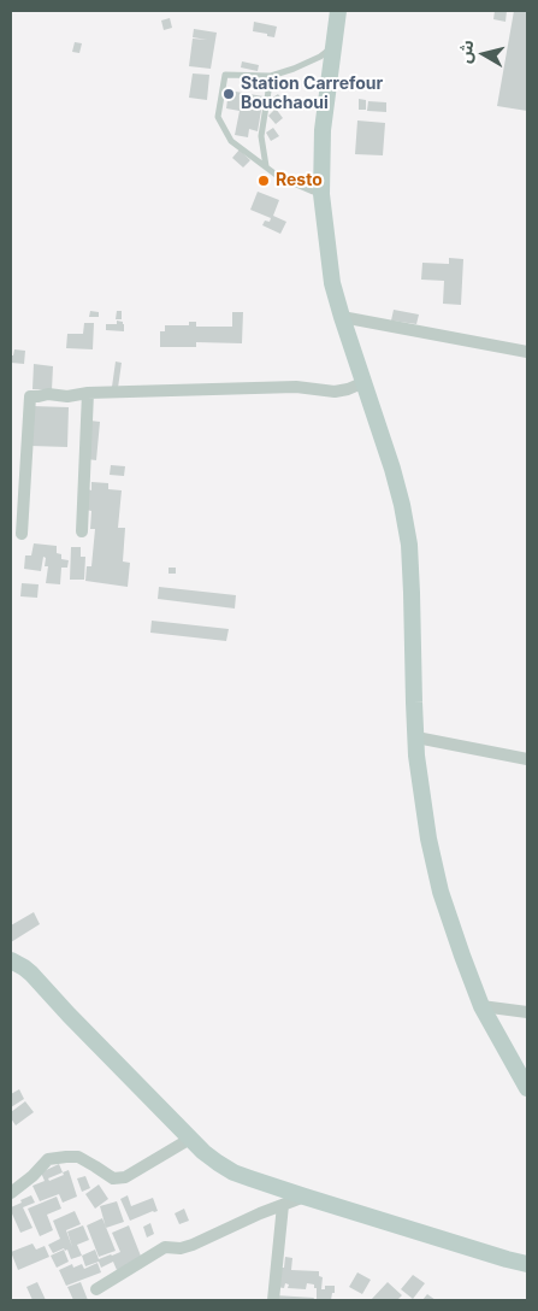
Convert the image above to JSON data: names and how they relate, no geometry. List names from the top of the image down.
{
  "places": ["Station Carrefour Bouchaoui", "Resto"],
  "north": "left"
}
